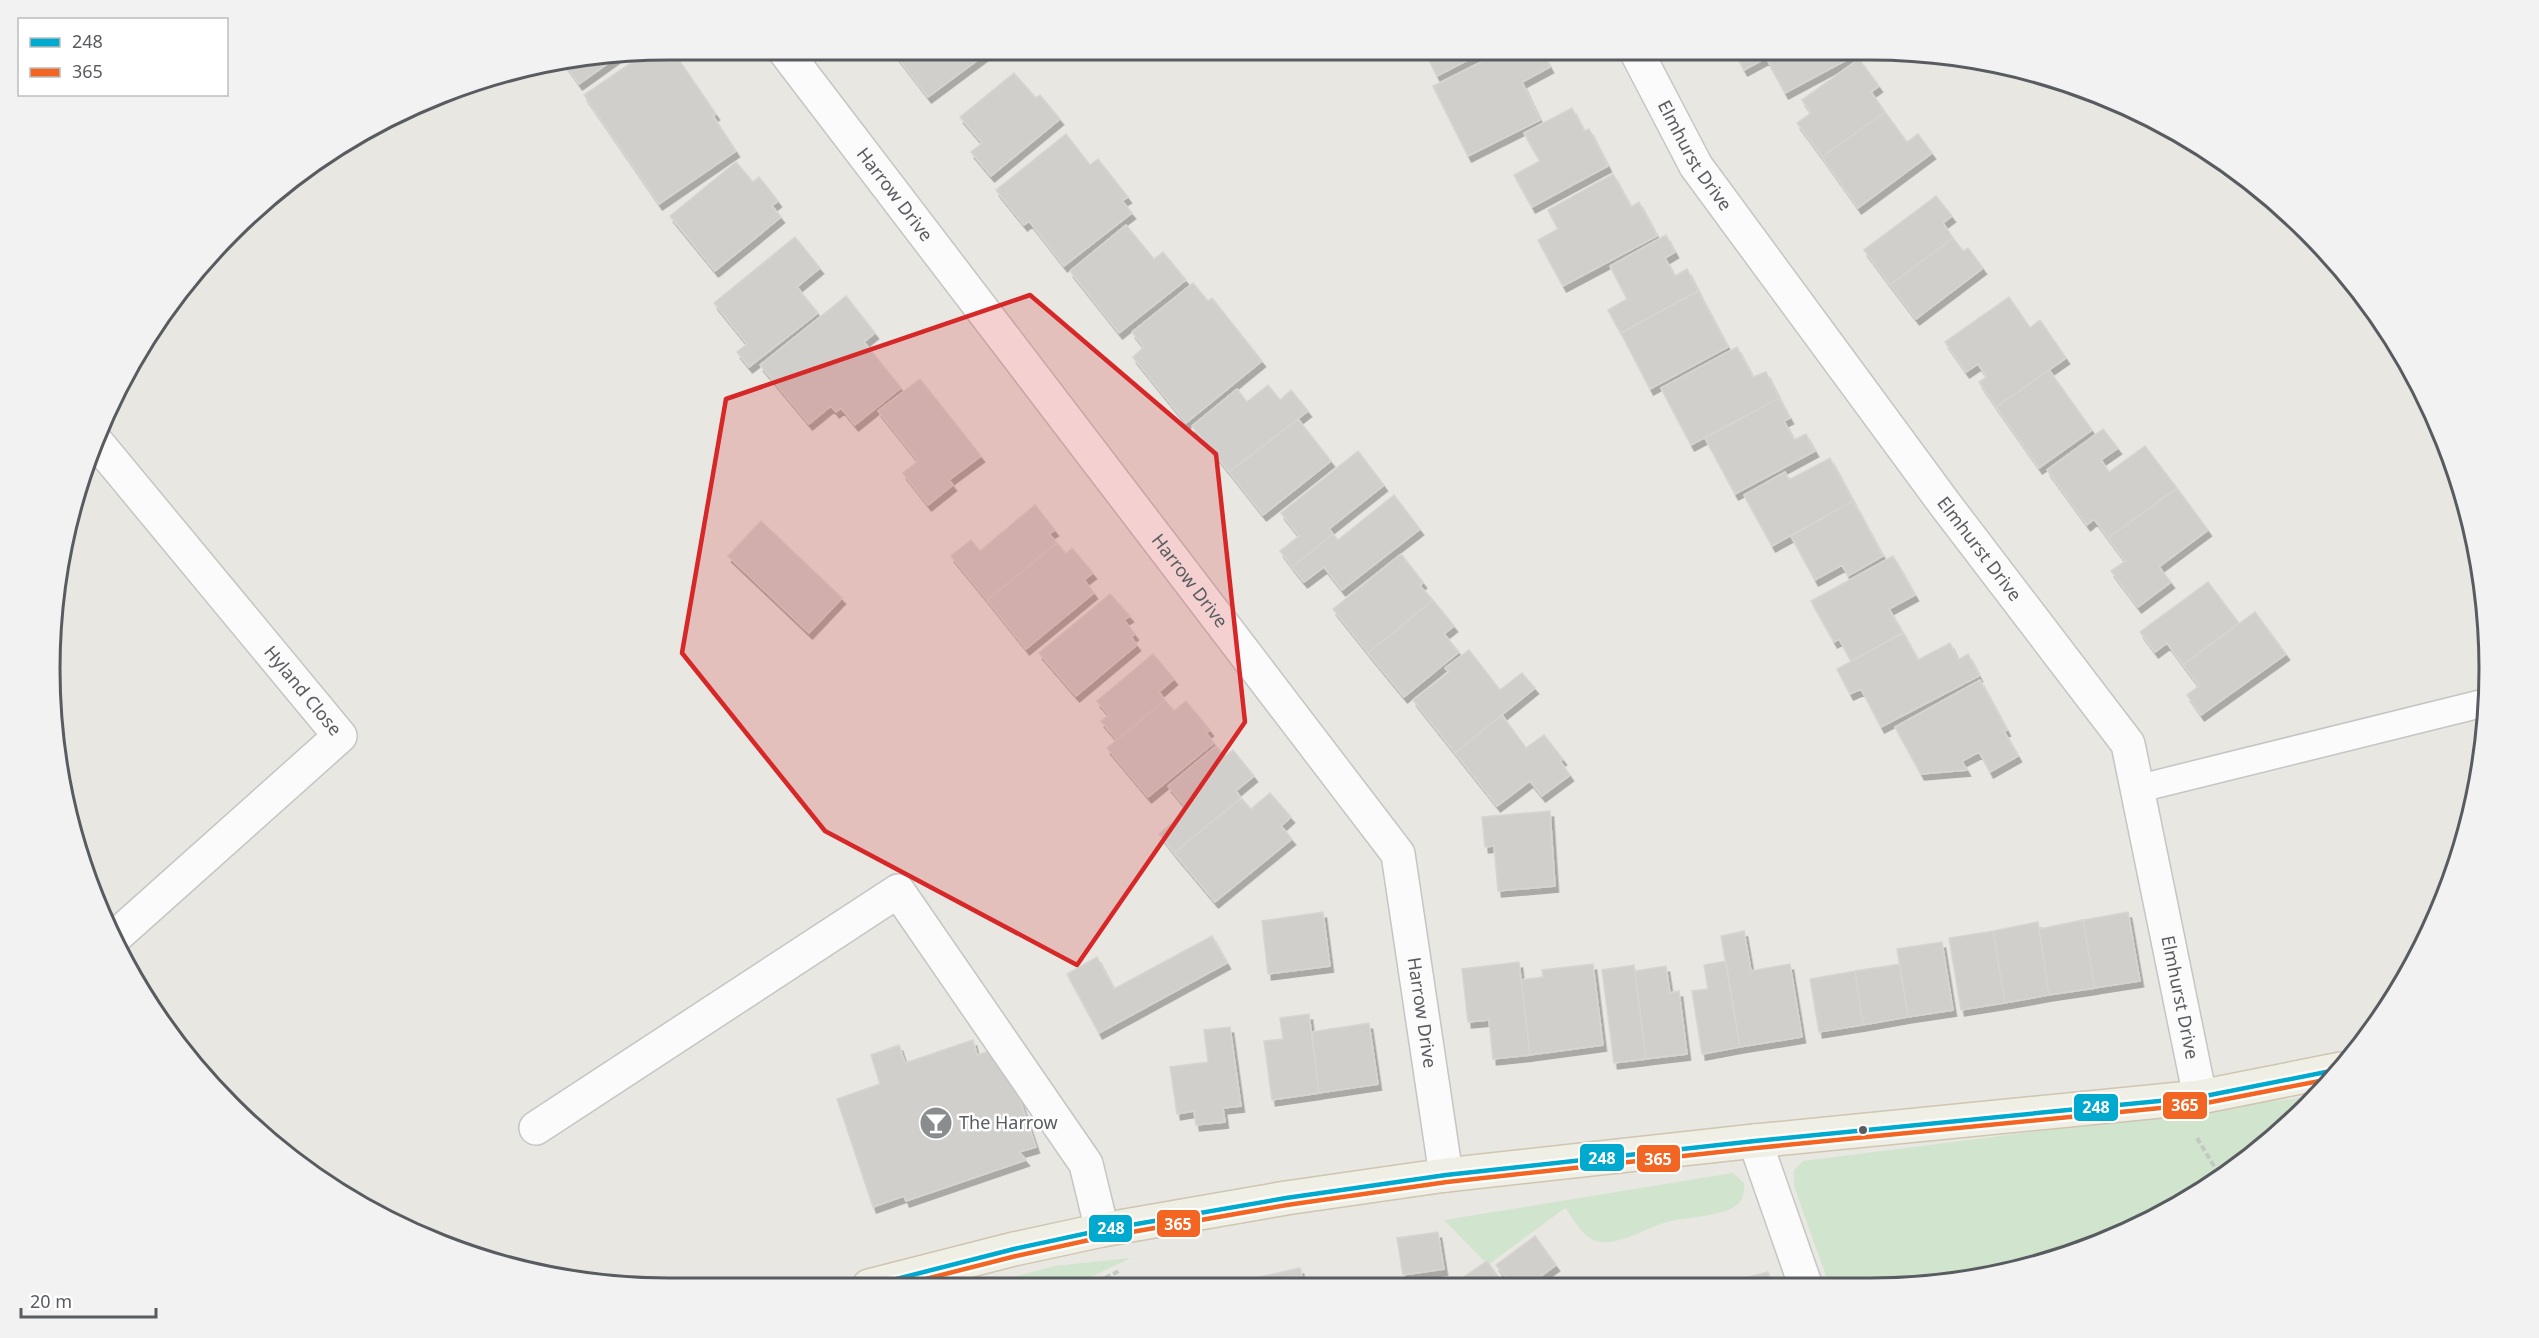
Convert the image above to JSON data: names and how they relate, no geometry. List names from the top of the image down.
{
  "streets": {
    "street": ["Elmhurst Drive", "Harrow Drive", "Hyland Close"]
  },
  "places": {
    "bar": ["The Harrow"]
  },
  "lines": ["transit line 248", "transit line 365"],
  "legend": ["248", "365"],
  "scale_bar": "20 m"
}
